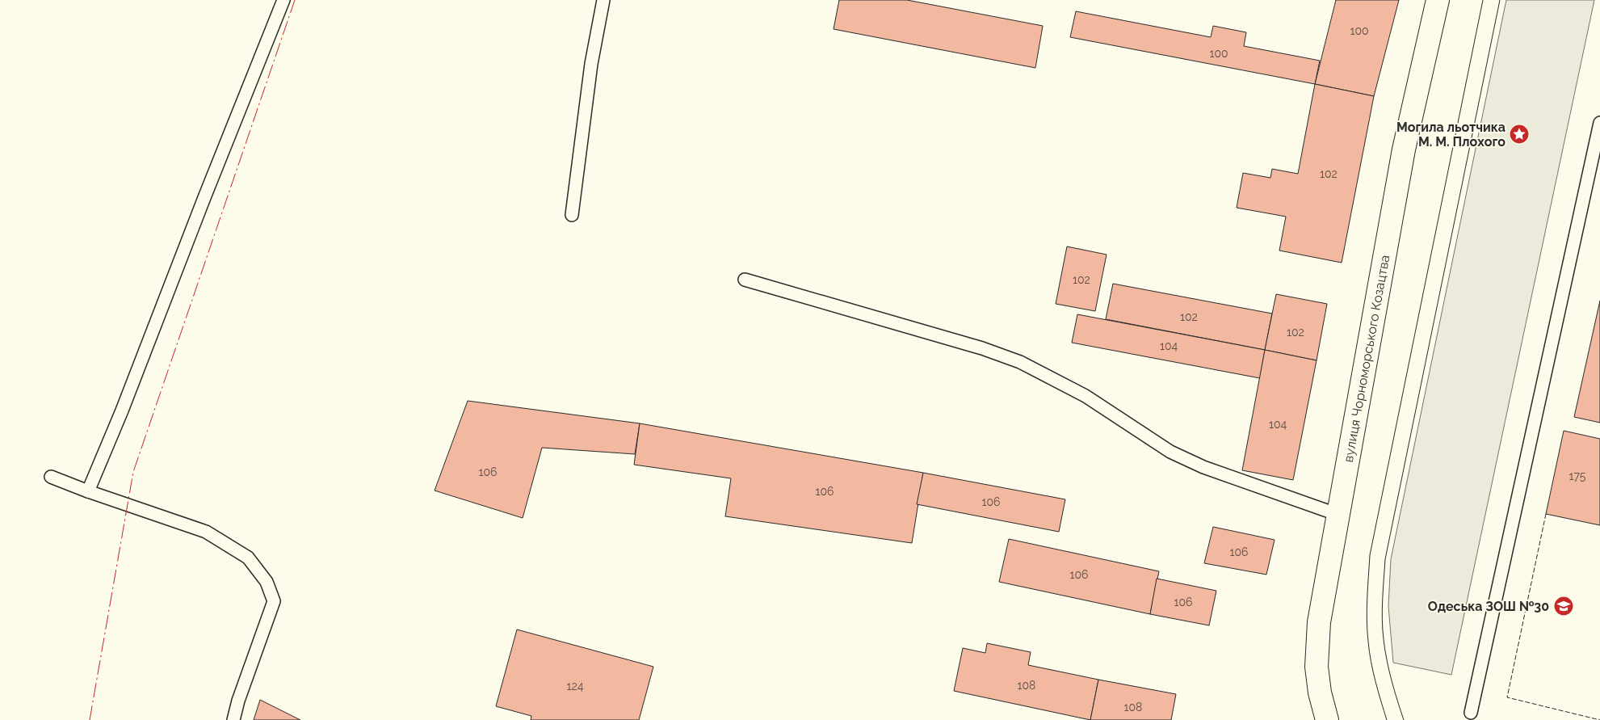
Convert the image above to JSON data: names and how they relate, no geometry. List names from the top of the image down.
{
  "streets": {
    "main road": ["вулиця Чорноморського Козацтва"]
  },
  "places": {
    "place": ["Могила льотчика М. М. Плохого"],
    "school or university": ["Одеська ЗОШ №30"]
  },
  "house_numbers": [
    "100",
    "100",
    "102",
    "102",
    "102",
    "102",
    "104",
    "104",
    "106",
    "175",
    "106",
    "106",
    "106",
    "106",
    "106",
    "108",
    "124",
    "108"
  ]
}
